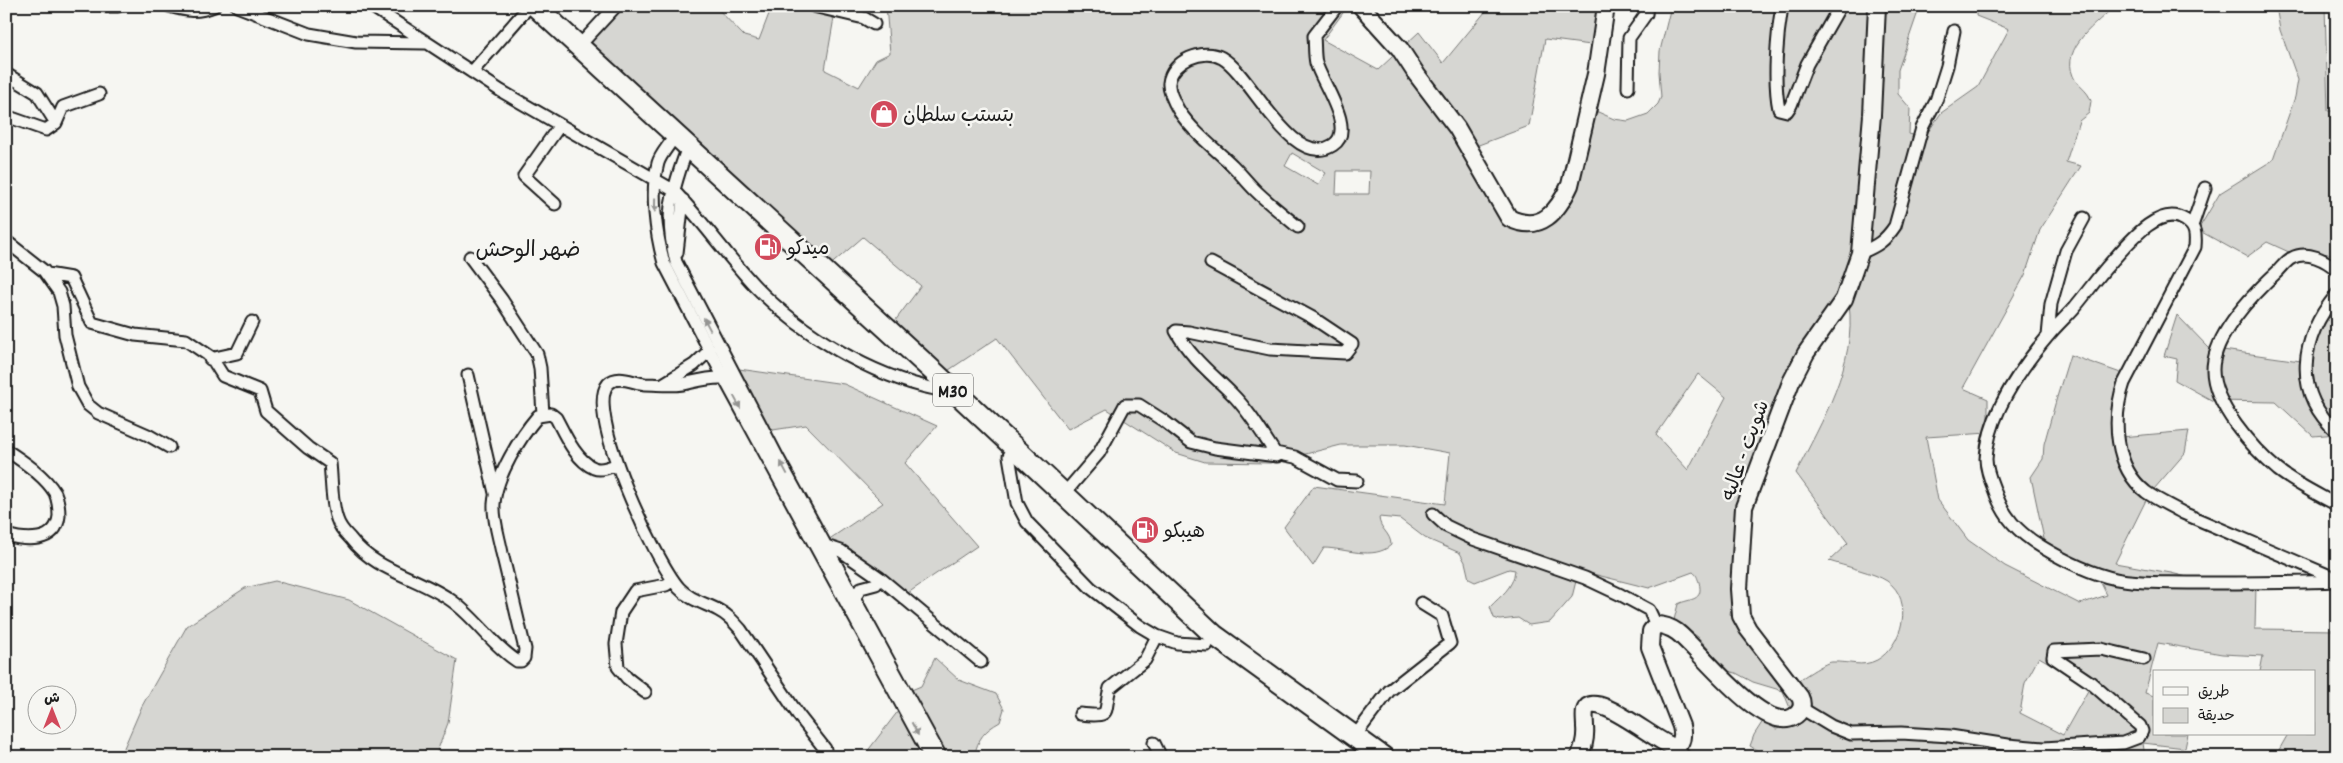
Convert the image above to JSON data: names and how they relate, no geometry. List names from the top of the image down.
{
  "streets": {
    "highway": ["M30"],
    "street": ["شويت - عاليه"]
  },
  "districts": ["ضهر الوحش"],
  "places": {
    "shop": ["بتستب سلطان"],
    "fuel station": ["ميدكو", "هيبكو"]
  },
  "legend": ["طريق", "حديقة"],
  "north": "top"
}
